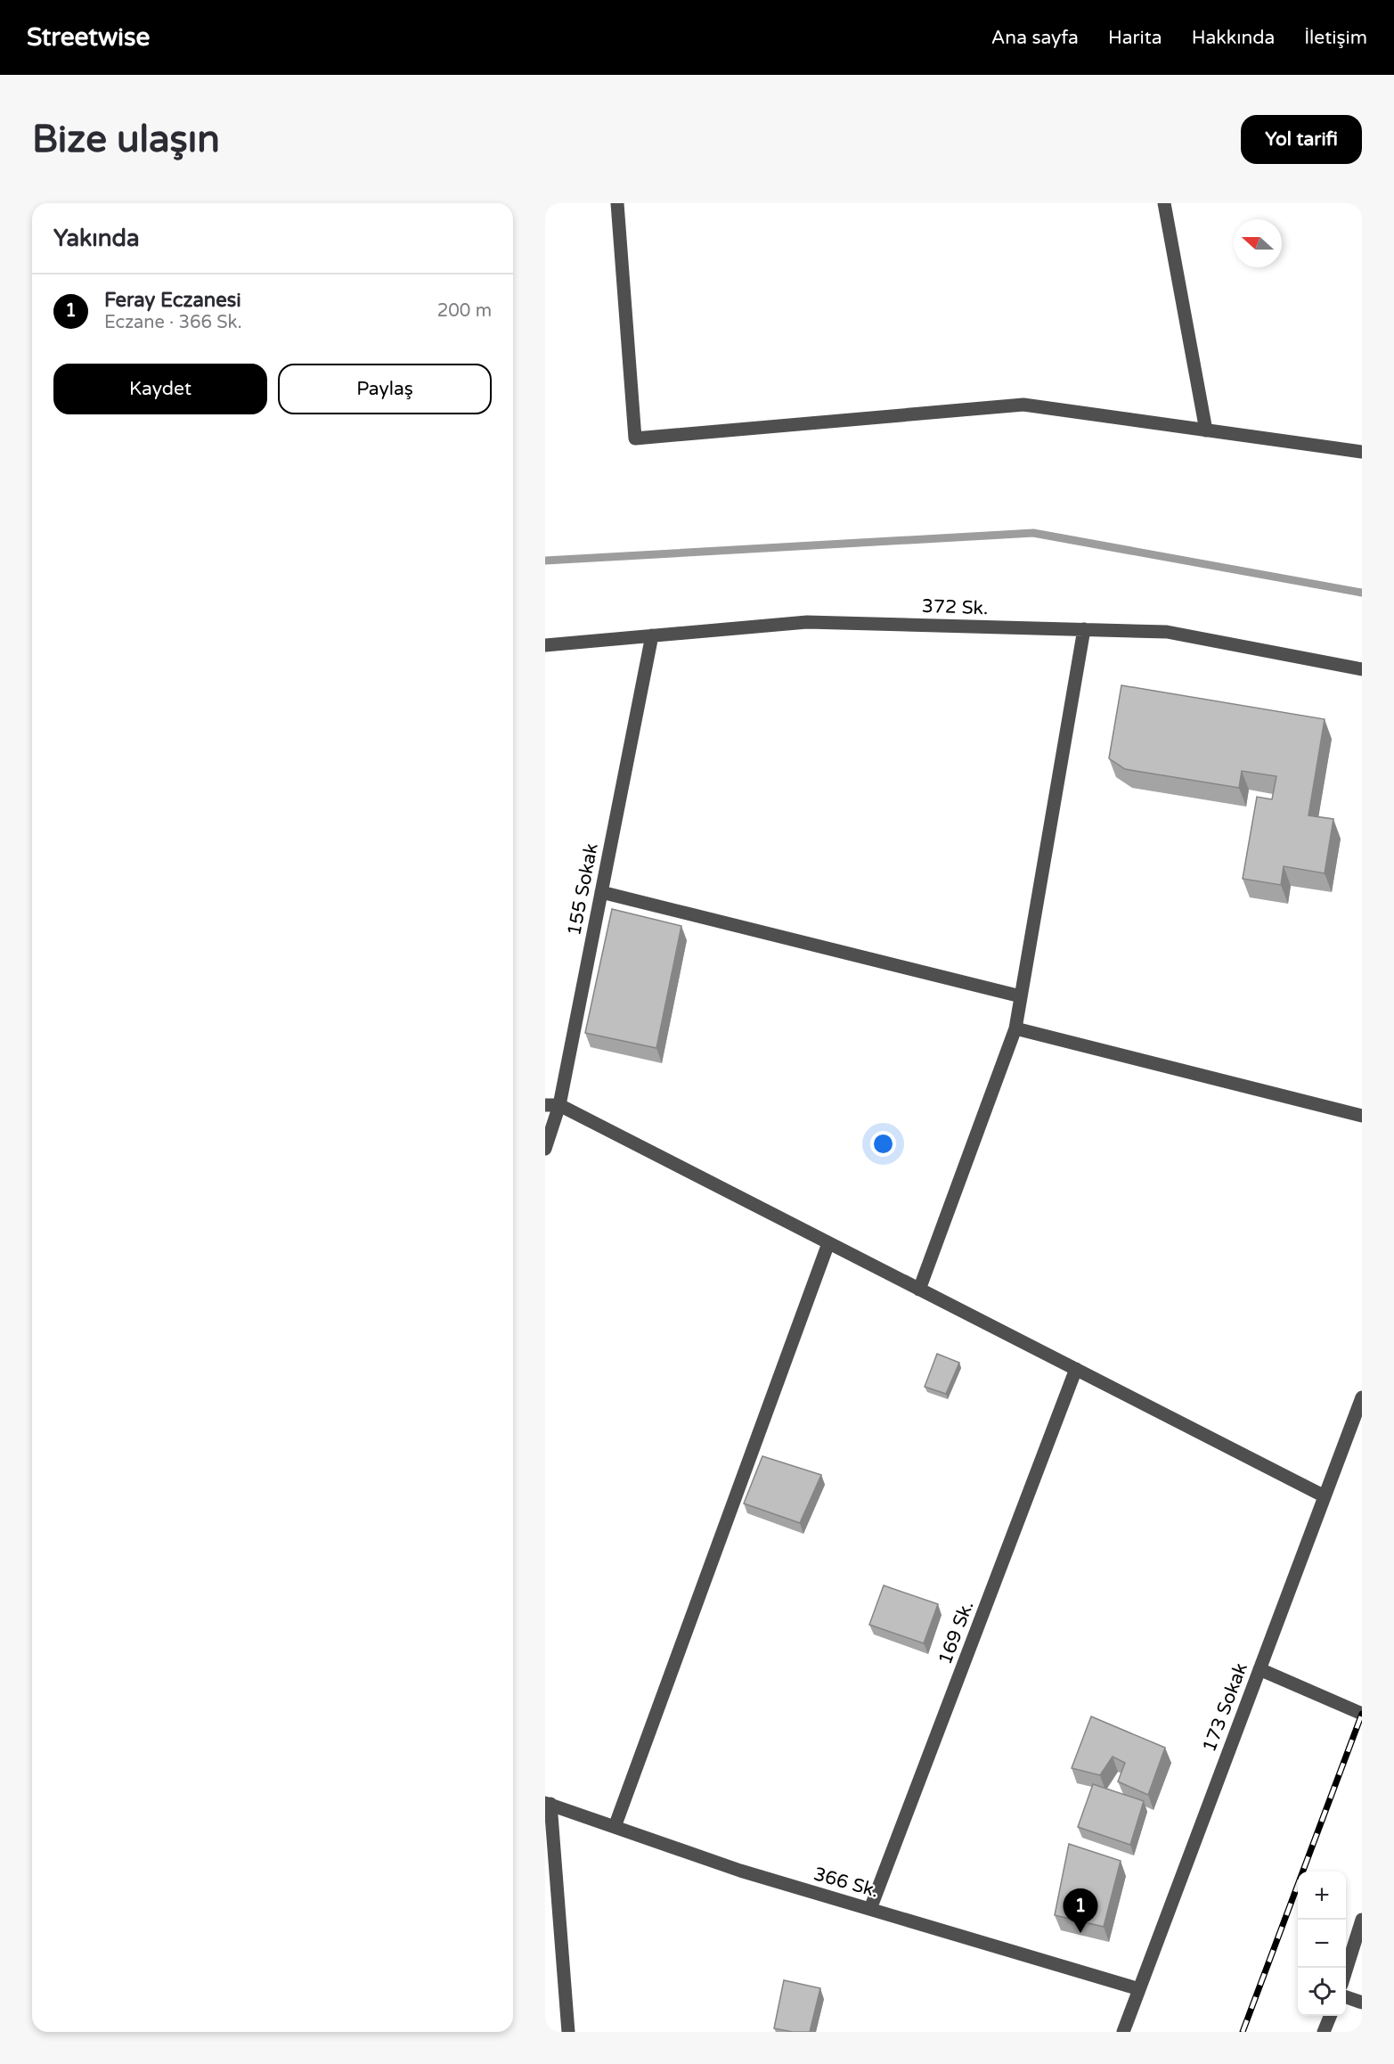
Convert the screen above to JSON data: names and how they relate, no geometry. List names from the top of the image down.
{
  "streets": {
    "street": [
      "372 Sk.",
      "155 Sokak",
      "169 Sk.",
      "173 Sokak",
      "366 Sk."
    ]
  },
  "crossings": [
    ["372 Sk.", "155 Sokak"],
    ["169 Sk.", "366 Sk."],
    ["173 Sokak", "366 Sk."]
  ],
  "north": "left",
  "page": {
    "header": "Streetwise",
    "nav": [
      "Ana sayfa",
      "Harita",
      "Hakkında",
      "İletişim"
    ],
    "buttons": [
      "Yol tarifi",
      ["Kaydet", "Paylaş"]
    ],
    "title": "Bize ulaşın",
    "heading": "Yakında",
    "list": [
      {
        "mark": "1",
        "name": "Feray Eczanesi",
        "note": "Eczane · 366 Sk.",
        "value": "200 m"
      }
    ],
    "map_buttons": ["+", "−"],
    "pins": "1"
  }
}
